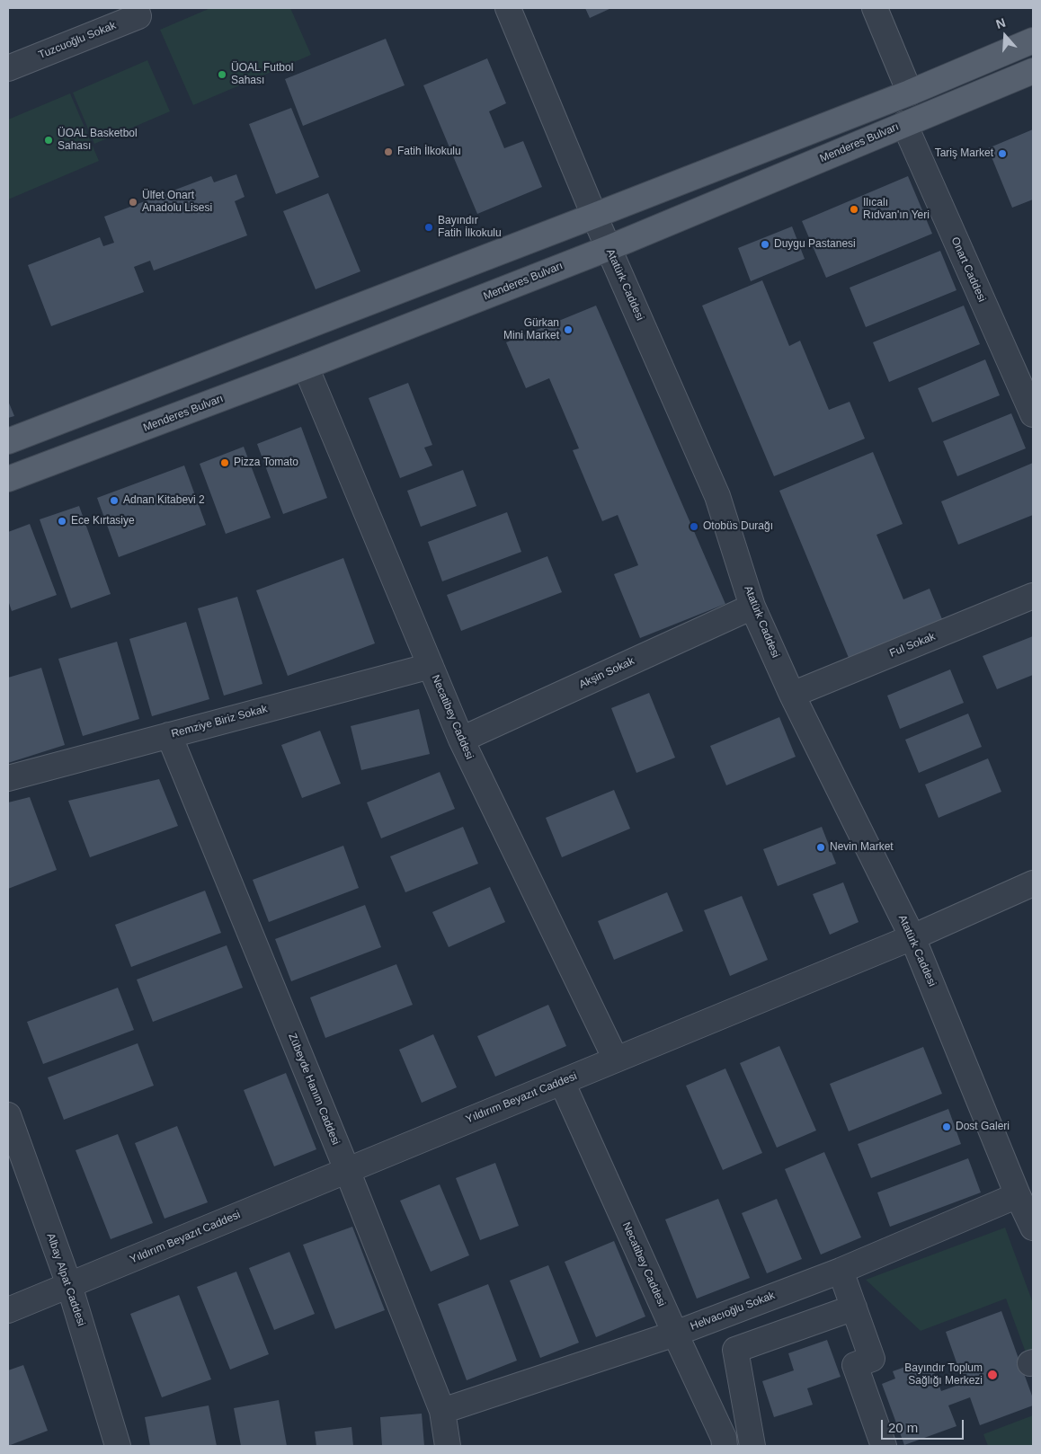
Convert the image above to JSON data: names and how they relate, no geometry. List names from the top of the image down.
{
  "streets": {
    "main road": ["Menderes Bulvarı"],
    "street": [
      "Tuzcuoğlu Sokak",
      "Onart Caddesi",
      "Atatürk Caddesi",
      "Ful Sokak",
      "Akşin Sokak",
      "Necatibey Caddesi",
      "Remziye Biriz Sokak",
      "Zübeyde Hanım Caddesi",
      "Yıldırım Beyazıt Caddesi",
      "Albay Alpat Caddesi",
      "Helvacıoğlu Sokak"
    ]
  },
  "crossings": [
    ["Menderes Bulvarı", "Onart Caddesi"],
    ["Menderes Bulvarı", "Atatürk Caddesi"],
    ["Menderes Bulvarı", "Necatibey Caddesi"],
    ["Atatürk Caddesi", "Ful Sokak"],
    ["Atatürk Caddesi", "Akşin Sokak"],
    ["Atatürk Caddesi", "Yıldırım Beyazıt Caddesi"],
    ["Atatürk Caddesi", "Helvacıoğlu Sokak"],
    ["Akşin Sokak", "Necatibey Caddesi"],
    ["Necatibey Caddesi", "Remziye Biriz Sokak"],
    ["Necatibey Caddesi", "Yıldırım Beyazıt Caddesi"],
    ["Necatibey Caddesi", "Helvacıoğlu Sokak"],
    ["Remziye Biriz Sokak", "Zübeyde Hanım Caddesi"],
    ["Zübeyde Hanım Caddesi", "Yıldırım Beyazıt Caddesi"],
    ["Zübeyde Hanım Caddesi", "Helvacıoğlu Sokak"],
    ["Yıldırım Beyazıt Caddesi", "Albay Alpat Caddesi"]
  ],
  "places": [
    "ÜOAL Futbol Sahası",
    "ÜOAL Basketbol Sahası",
    "Fatih İlkokulu",
    "Tariş Market",
    "Ülfet Onart Anadolu Lisesi",
    "Ilıcalı Rıdvan'ın Yeri",
    "Bayındır Fatih İlkokulu",
    "Duygu Pastanesi",
    "Gürkan Mini Market",
    "Pizza Tomato",
    "Adnan Kitabevi 2",
    "Ece Kırtasiye",
    "Otobüs Durağı",
    "Nevin Market",
    "Dost Galeri",
    "Bayındır Toplum Sağlığı Merkezi"
  ],
  "scale_bar": "20 m",
  "north": "top"
}
